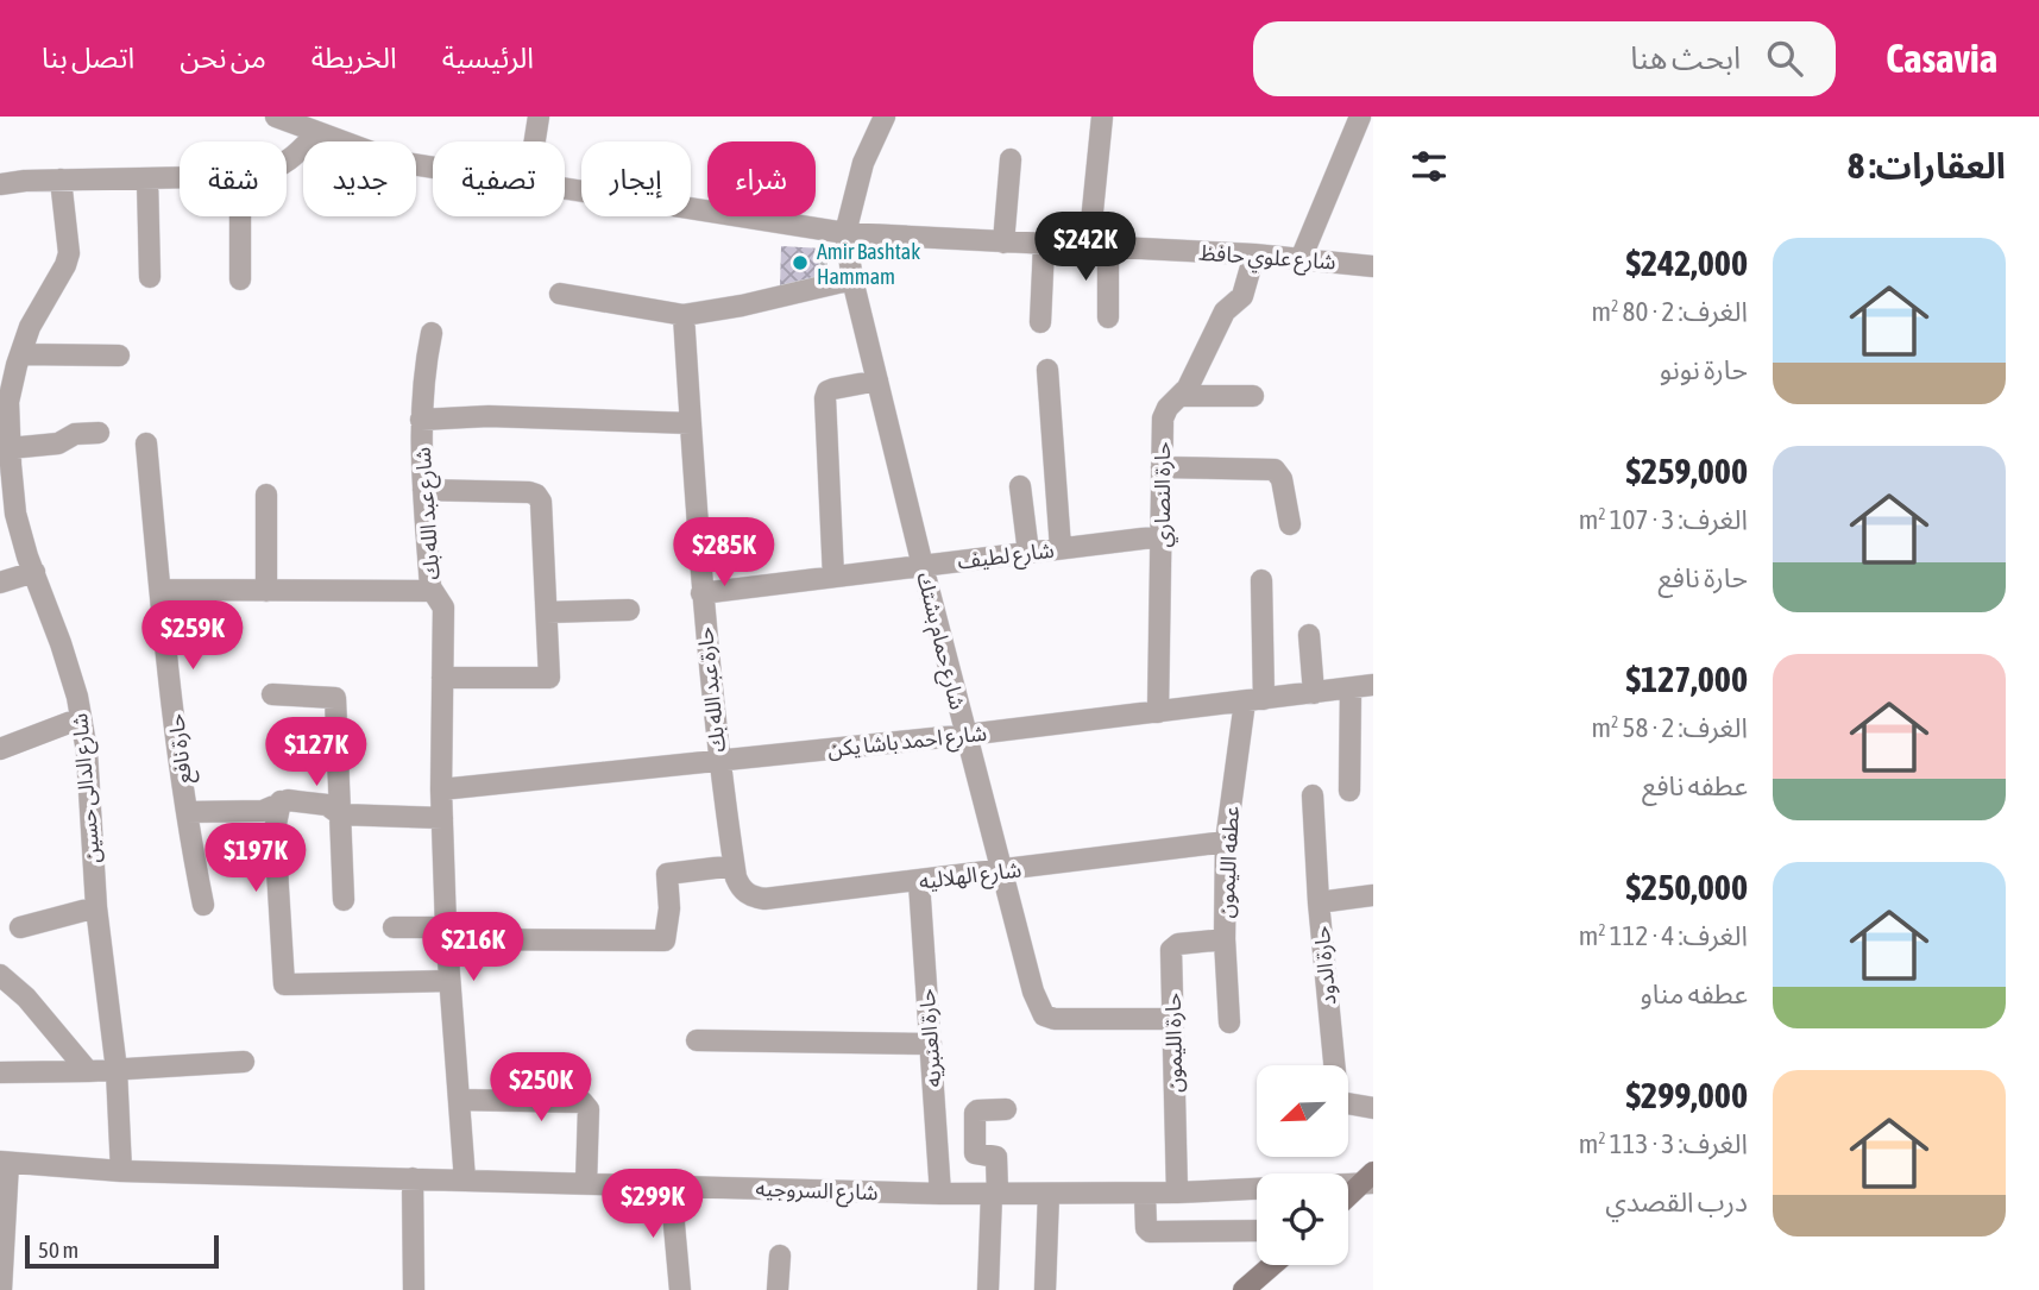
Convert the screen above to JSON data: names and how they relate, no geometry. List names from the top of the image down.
{
  "streets": {
    "street": [
      "شارع علوي حافظ",
      "حارة النصاري",
      "شارع عبد الله بك",
      "شارع لطيف",
      "شارع حمام بشتك",
      "حارة عبد الله بك",
      "شارع احمد باشا يكن",
      "حارة نافع",
      "شارع الدالى حسين",
      "عطفه الليمون",
      "شارع الهلاليه",
      "حارة الدود",
      "حارة العنبريه",
      "حارة الليمون",
      "شارع السروجيه"
    ]
  },
  "crossings": [
    ["شارع علوي حافظ", "حارة النصاري"],
    ["شارع علوي حافظ", "شارع حمام بشتك"],
    ["حارة النصاري", "شارع لطيف"],
    ["حارة النصاري", "شارع احمد باشا يكن"],
    ["شارع عبد الله بك", "شارع احمد باشا يكن"],
    ["شارع عبد الله بك", "شارع السروجيه"],
    ["شارع لطيف", "شارع حمام بشتك"],
    ["شارع لطيف", "حارة عبد الله بك"],
    ["شارع حمام بشتك", "شارع احمد باشا يكن"],
    ["شارع حمام بشتك", "شارع الهلاليه"],
    ["شارع حمام بشتك", "حارة الليمون"],
    ["حارة عبد الله بك", "شارع احمد باشا يكن"],
    ["حارة عبد الله بك", "شارع الهلاليه"],
    ["شارع احمد باشا يكن", "عطفه الليمون"],
    ["شارع الدالى حسين", "شارع السروجيه"],
    ["عطفه الليمون", "شارع الهلاليه"],
    ["عطفه الليمون", "حارة الليمون"],
    ["شارع الهلاليه", "حارة العنبريه"],
    ["حارة العنبريه", "شارع السروجيه"],
    ["حارة الليمون", "شارع السروجيه"]
  ],
  "places": ["Amir Bashtak Hammam"],
  "scale_bar": "50 m",
  "north": "bottom left",
  "page": {
    "header": "Casavia",
    "search": "ابحث هنا",
    "nav": [
      "الرئيسية",
      "الخريطة",
      "من نحن",
      "اتصل بنا"
    ],
    "heading": "العقارات: 8",
    "chip": [
      "شراء",
      "إيجار",
      "تصفية",
      "جديد",
      "شقة"
    ],
    "price": [
      "$242K",
      "$285K",
      "$259K",
      "$127K",
      "$197K",
      "$216K",
      "$250K",
      "$299K"
    ],
    "list": [
      {
        "name": "$242,000",
        "note": "الغرف: 2 · 80 m² · حارة نونو"
      },
      {
        "name": "$259,000",
        "note": "الغرف: 3 · 107 m² · حارة نافع"
      },
      {
        "name": "$127,000",
        "note": "الغرف: 2 · 58 m² · عطفه نافع"
      },
      {
        "name": "$250,000",
        "note": "الغرف: 4 · 112 m² · عطفه مناو"
      },
      {
        "name": "$299,000",
        "note": "الغرف: 3 · 113 m² · درب القصدي"
      }
    ],
    "scale": "50 m"
  }
}
